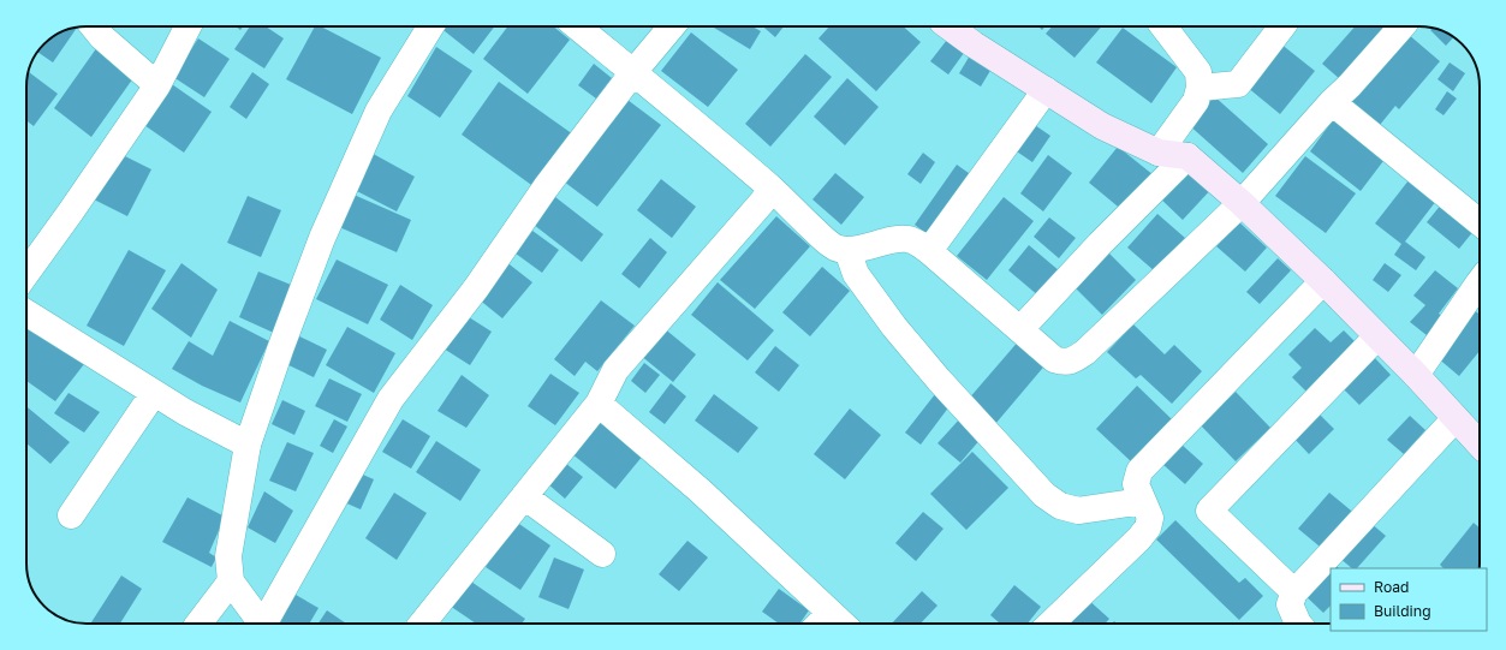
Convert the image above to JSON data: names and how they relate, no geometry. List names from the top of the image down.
{
  "legend": ["Road", "Building"]
}
